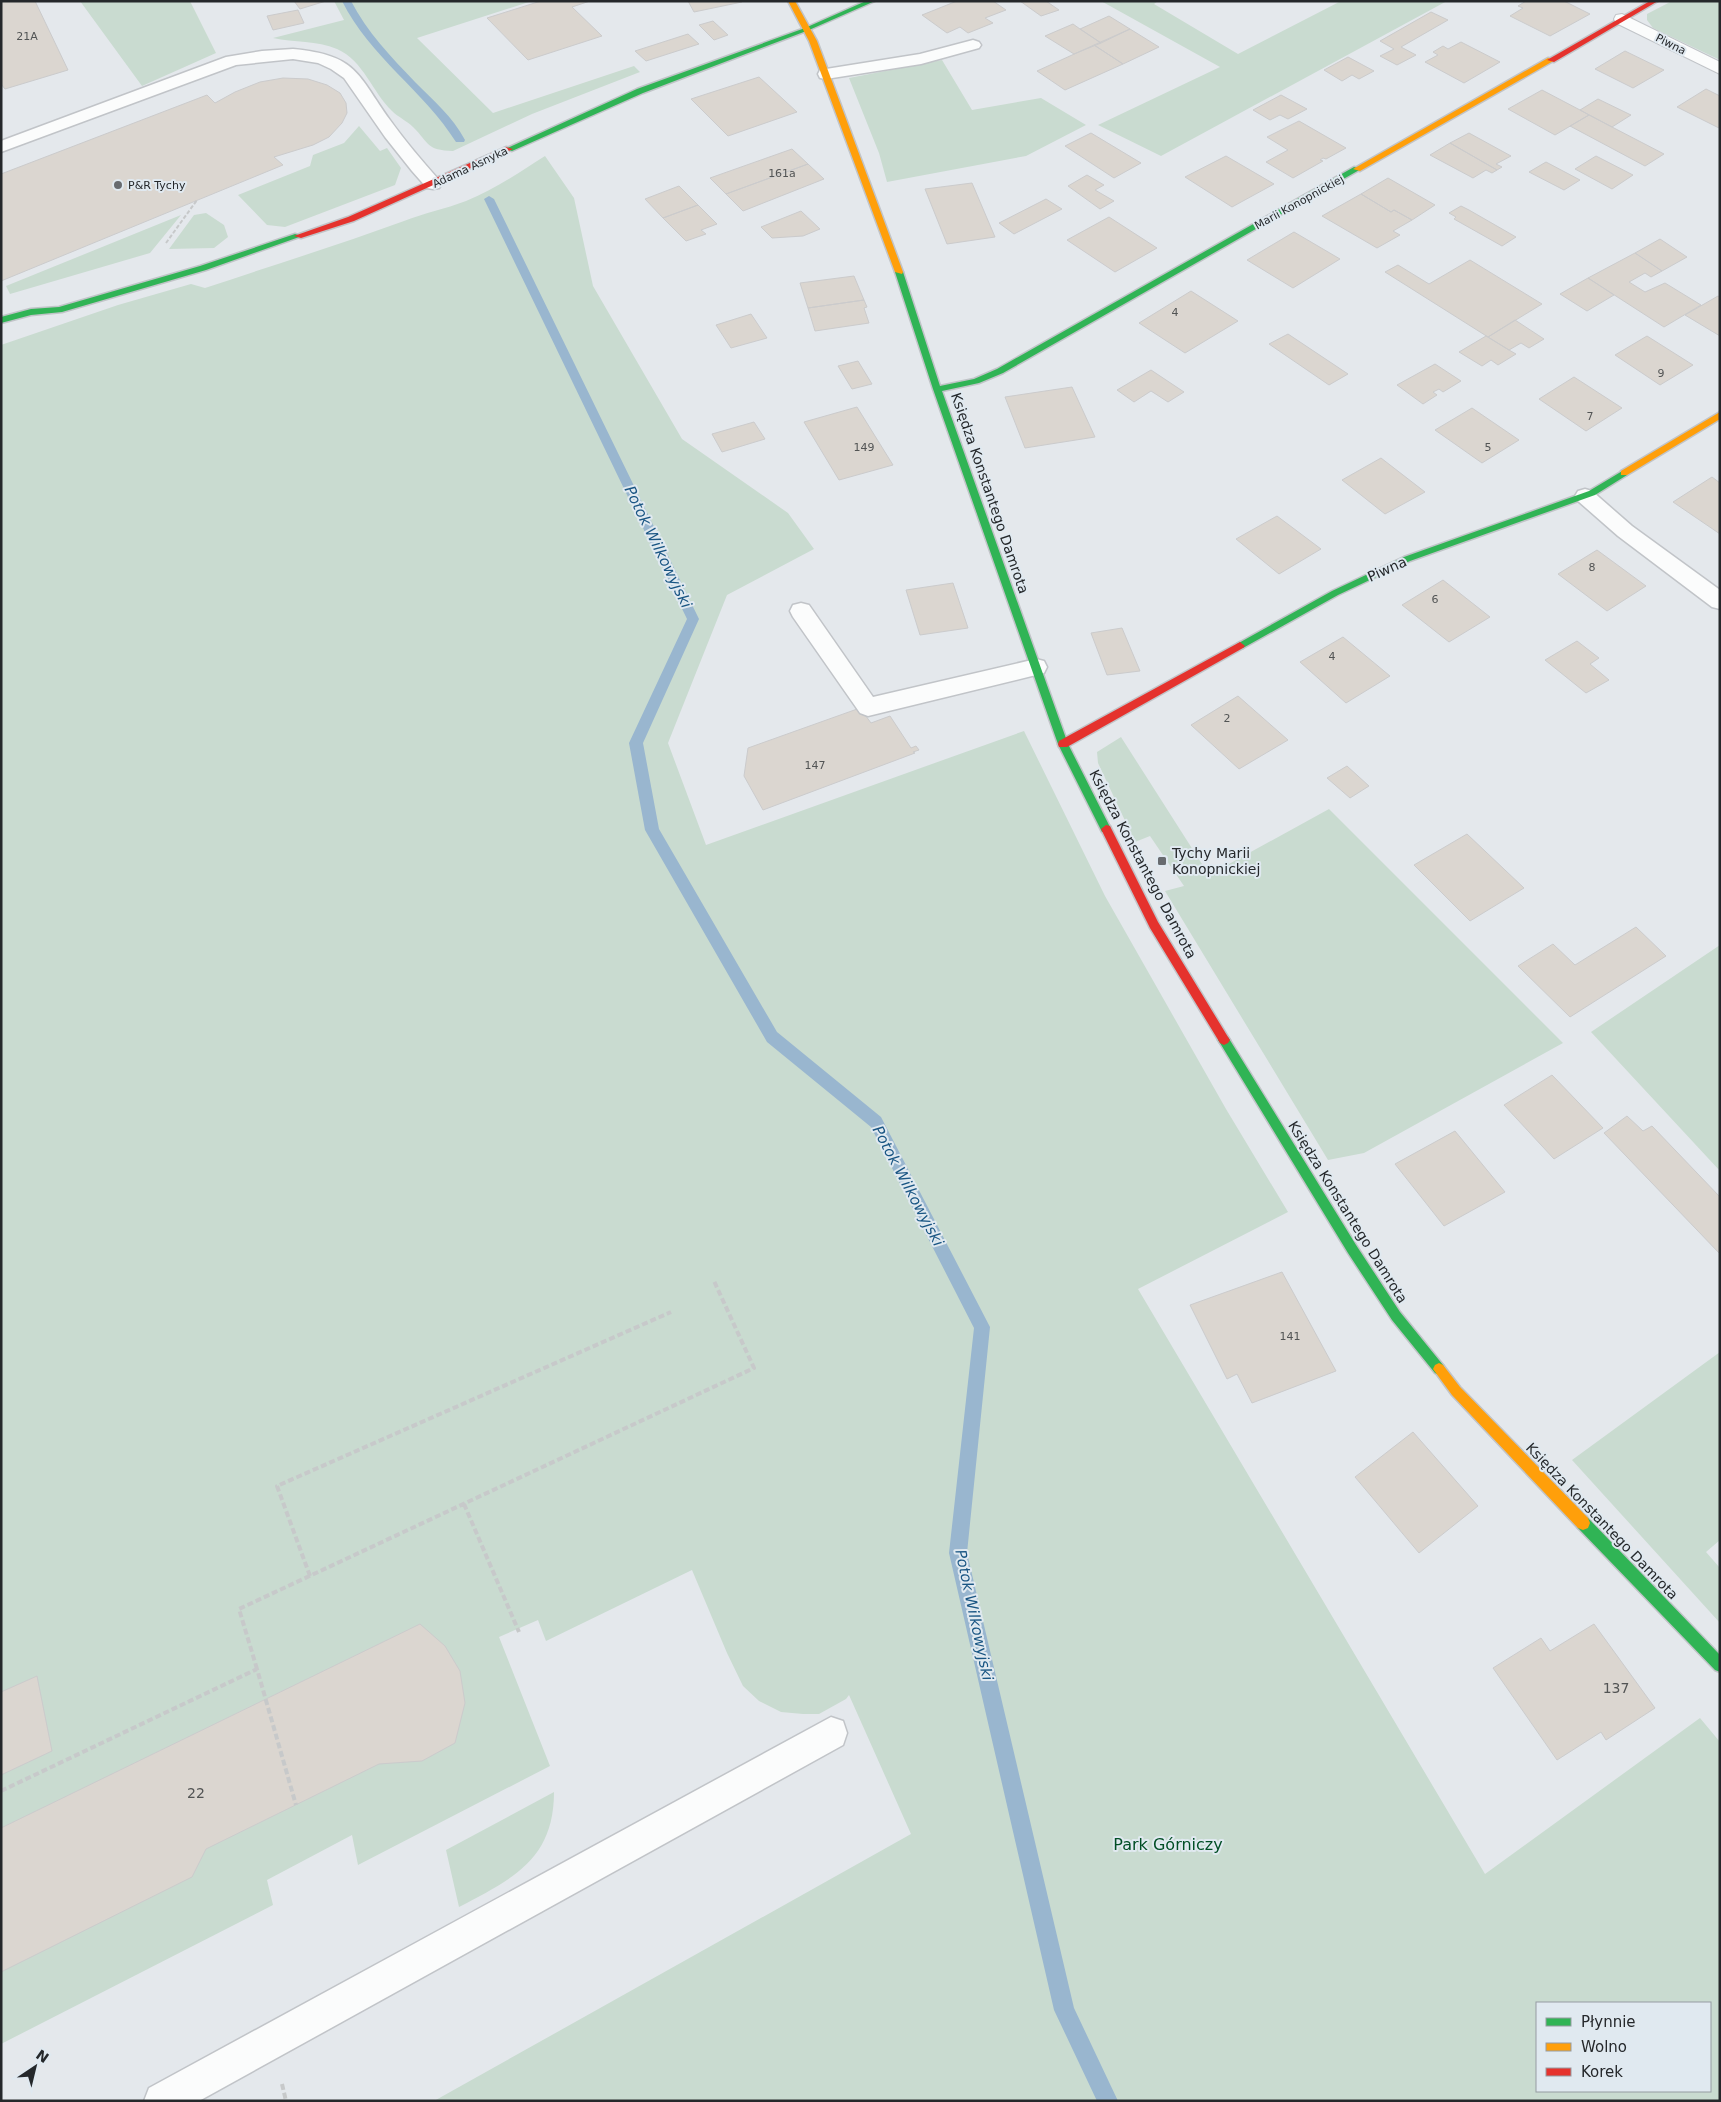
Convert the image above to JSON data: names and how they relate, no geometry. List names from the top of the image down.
{
  "streets": {
    "street": [
      "Piwna",
      "Adama Asnyka",
      "Marii Konopnickiej",
      "Księdza Konstantego Damrota"
    ]
  },
  "crossings": [
    ["Piwna", "Marii Konopnickiej"],
    ["Piwna", "Księdza Konstantego Damrota"],
    ["Adama Asnyka", "Księdza Konstantego Damrota"],
    ["Marii Konopnickiej", "Księdza Konstantego Damrota"]
  ],
  "water": ["Potok Wilkowyjski"],
  "parks": ["Park Górniczy"],
  "places": {
    "other": ["P&R Tychy"],
    "transit": ["Tychy Marii Konopnickiej"]
  },
  "house_numbers": [
    "21A",
    "161a",
    "4",
    "9",
    "7",
    "149",
    "5",
    "8",
    "6",
    "4",
    "2",
    "147",
    "141",
    "137",
    "22"
  ],
  "legend": ["Płynnie", "Wolno", "Korek"],
  "north": "top right"
}
